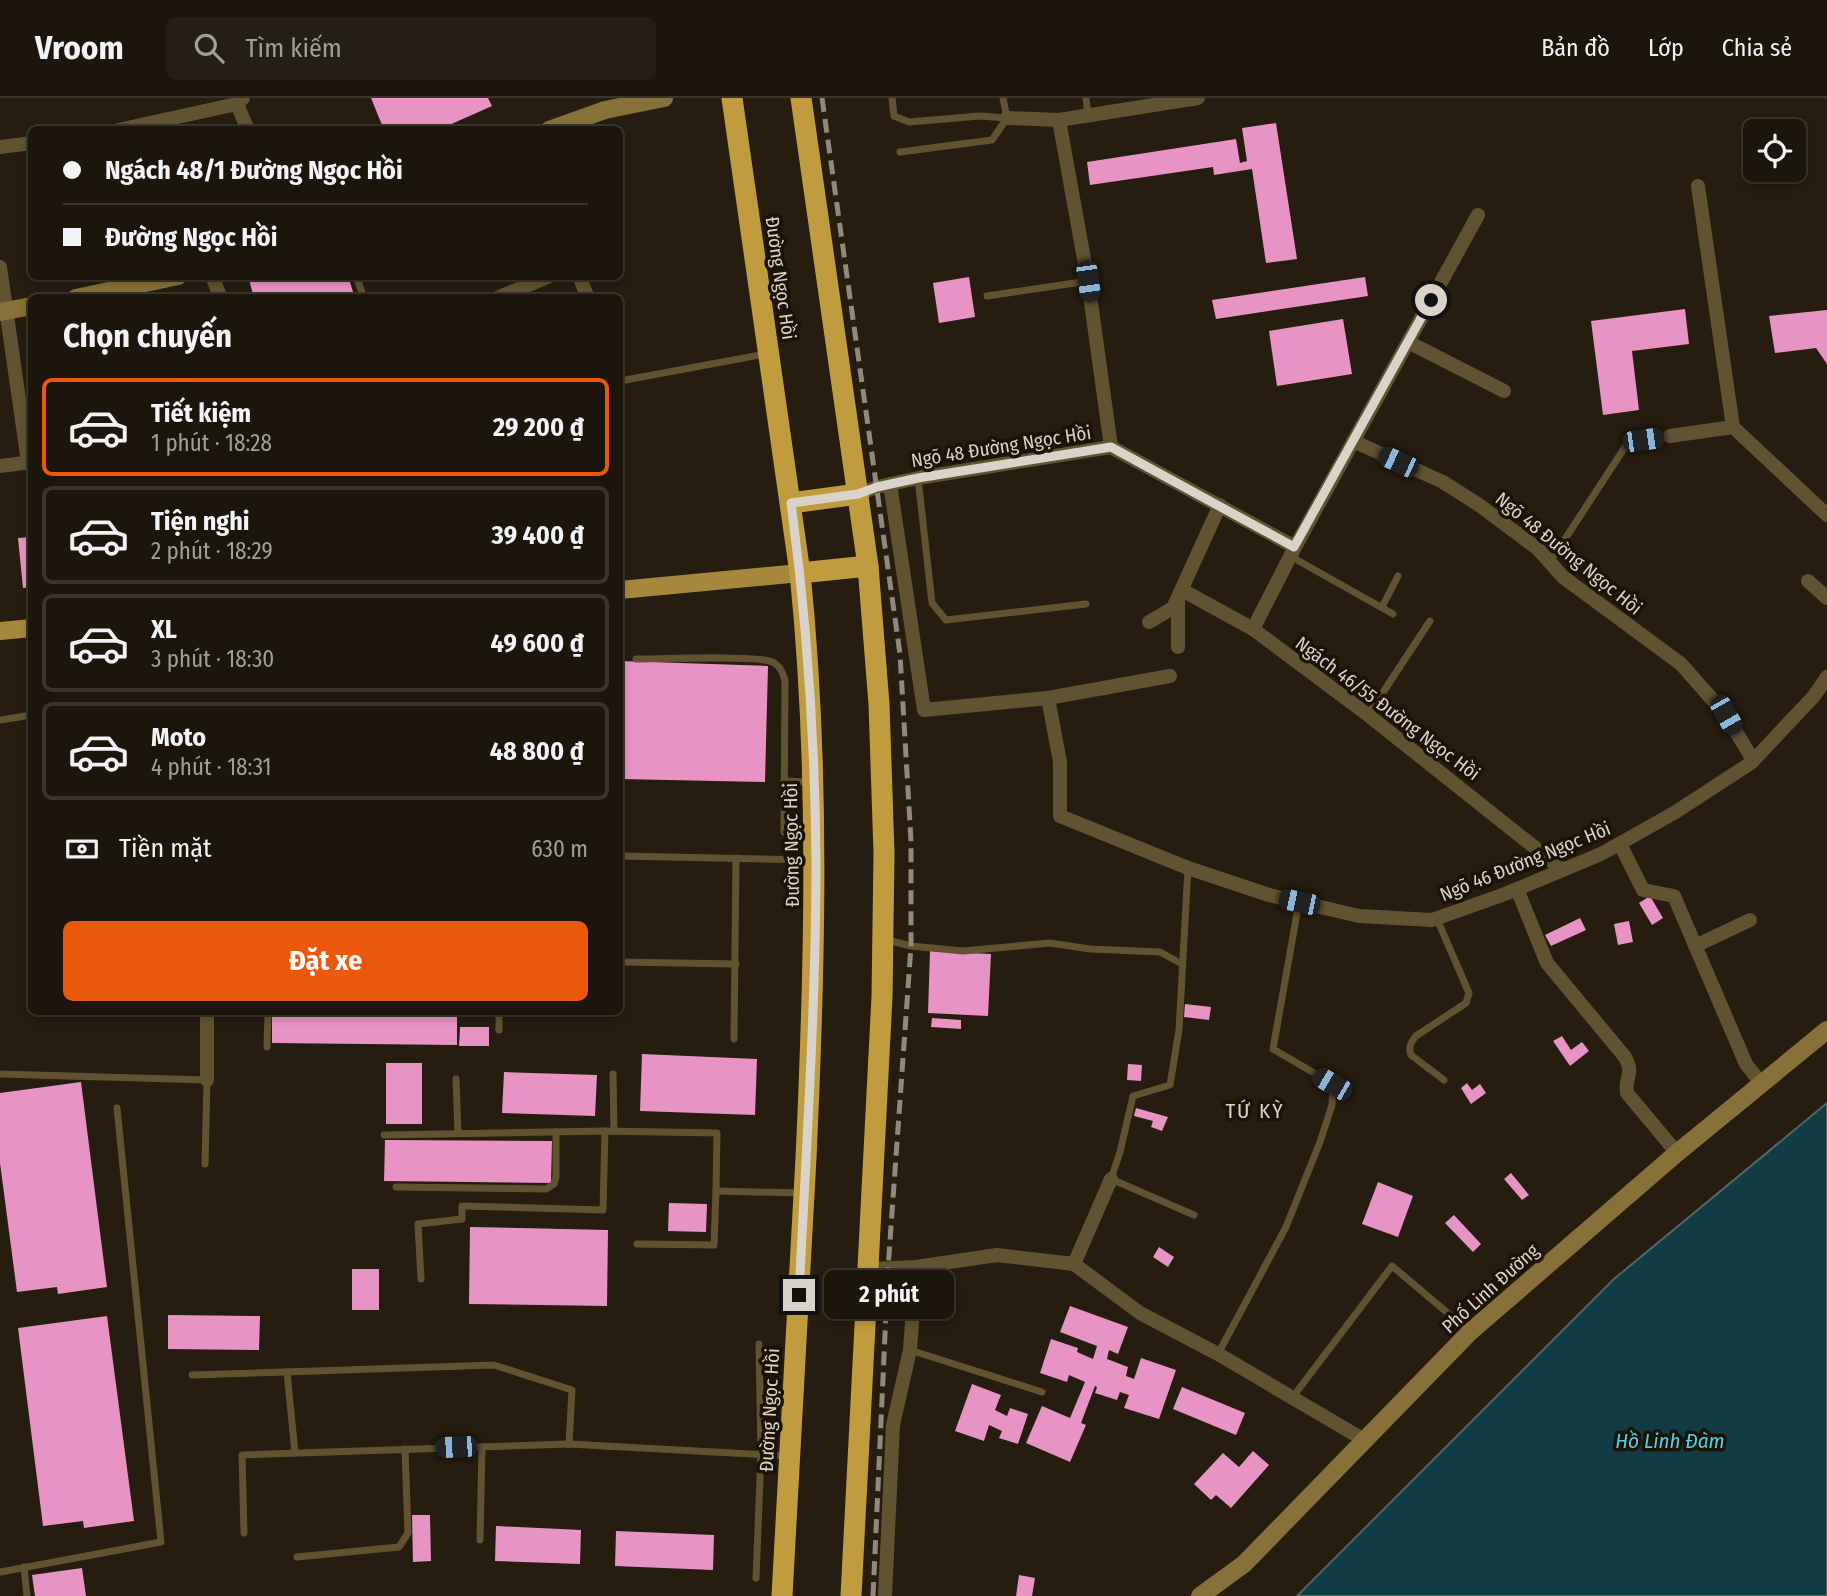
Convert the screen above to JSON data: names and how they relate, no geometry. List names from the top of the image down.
{
  "streets": {
    "highway": ["Đường Ngọc Hồi"],
    "street": [
      "Ngõ 48 Đường Ngọc Hồi",
      "Ngách 46/55 Đường Ngọc Hồi",
      "Ngõ 46 Đường Ngọc Hồi",
      "Phố Linh Đường"
    ]
  },
  "crossings": [
    ["Ngõ 48 Đường Ngọc Hồi", "Ngõ 46 Đường Ngọc Hồi"],
    ["Ngách 46/55 Đường Ngọc Hồi", "Ngõ 46 Đường Ngọc Hồi"]
  ],
  "districts": ["TỨ KỲ"],
  "water": ["Hồ Linh Đàm"],
  "page": {
    "header": "Vroom",
    "search": "Tìm kiếm",
    "nav": ["Bản đồ", "Lớp", "Chia sẻ"],
    "banner": ["Ngách 48/1 Đường Ngọc Hồi", "Đường Ngọc Hồi"],
    "heading": "Chọn chuyến",
    "list": [
      {
        "name": "Tiết kiệm",
        "note": "1 phút · 18:28",
        "value": "29 200 ₫"
      },
      {
        "name": "Tiện nghi",
        "note": "2 phút · 18:29",
        "value": "39 400 ₫"
      },
      {
        "name": "XL",
        "note": "3 phút · 18:30",
        "value": "49 600 ₫"
      },
      {
        "name": "Moto",
        "note": "4 phút · 18:31",
        "value": "48 800 ₫"
      }
    ],
    "pay": ["Tiền mặt", "630 m"],
    "buttons": "Đặt xe",
    "bubble": "2 phút"
  }
}
